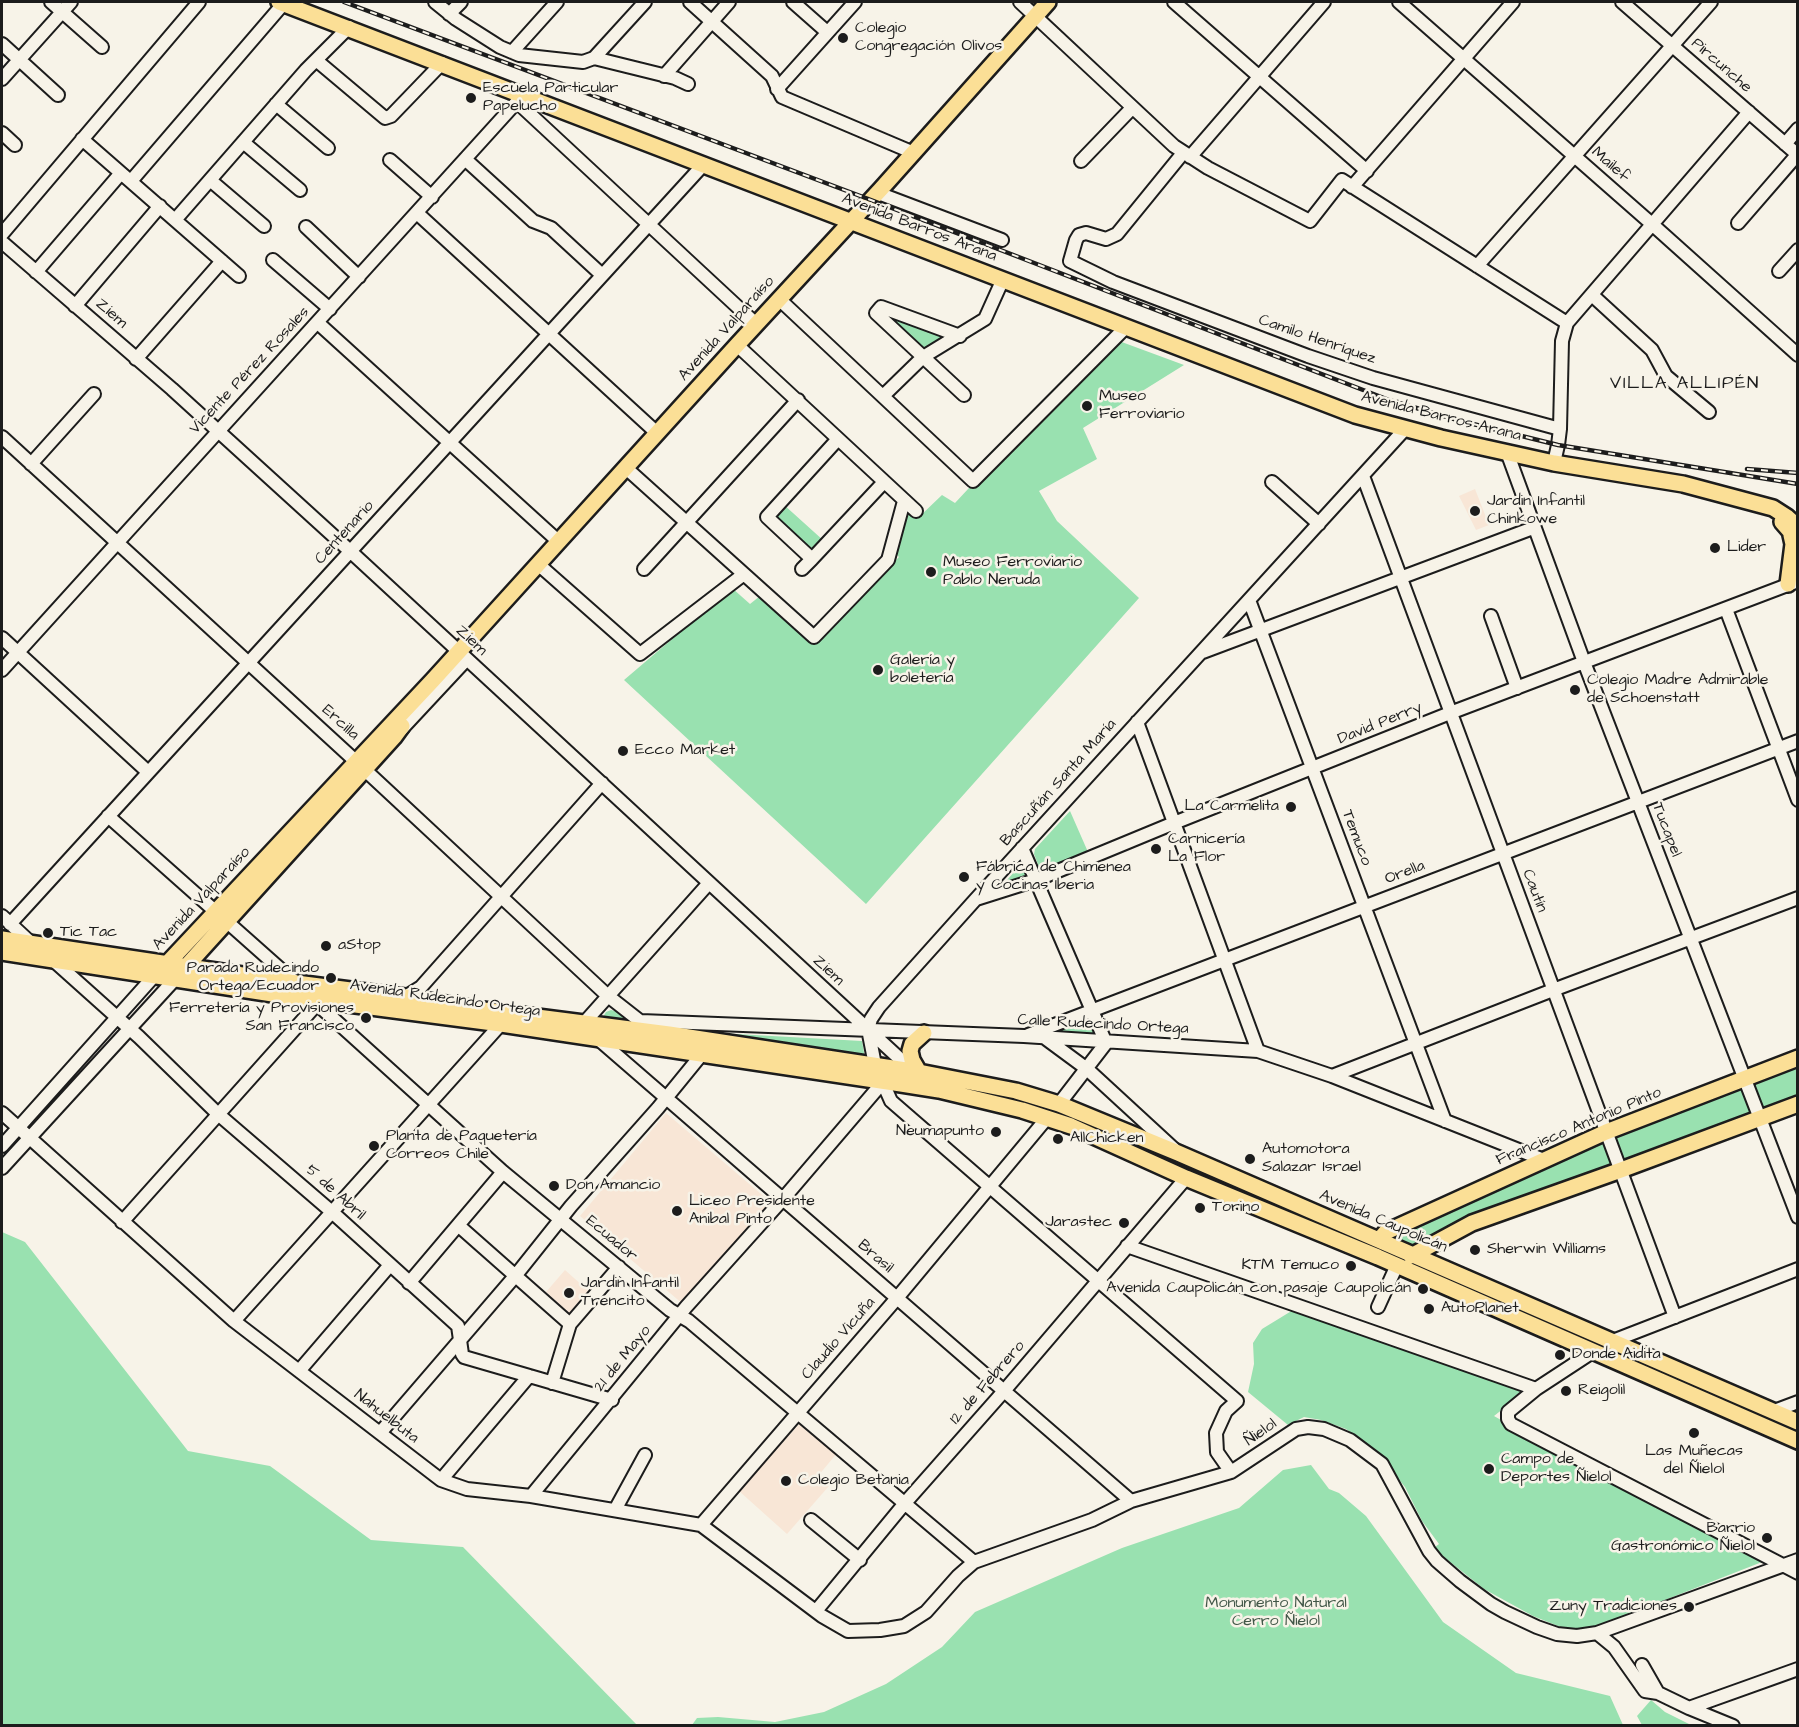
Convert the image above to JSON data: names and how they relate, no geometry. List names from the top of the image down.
{
  "streets": {
    "main road": [
      "Avenida Barros Arana",
      "Avenida Valparaíso",
      "Avenida Rudecindo Ortega",
      "Francisco Antonio Pinto",
      "Avenida Caupolicán"
    ],
    "street": [
      "Pircunche",
      "Mailef",
      "Ziem",
      "Camilo Henríquez",
      "Vicente Pérez Rosales",
      "Centenario",
      "Ercilla",
      "David Perry",
      "Bascuñán Santa María",
      "Tucapel",
      "Temuco",
      "Orella",
      "Cautín",
      "Calle Rudecindo Ortega",
      "5 de Abril",
      "Ecuador",
      "Brasil",
      "Claudio Vicuña",
      "21 de Mayo",
      "12 de Febrero",
      "Nahuelbuta",
      "Ñielol"
    ]
  },
  "crossings": [
    ["Avenida Barros Arana", "Avenida Valparaíso"],
    ["Avenida Barros Arana", "Vicente Pérez Rosales"],
    ["Avenida Barros Arana", "Centenario"],
    ["Avenida Barros Arana", "Bascuñán Santa María"],
    ["Avenida Barros Arana", "Tucapel"],
    ["Ziem", "Avenida Valparaíso"],
    ["Ziem", "Vicente Pérez Rosales"],
    ["Ziem", "Centenario"],
    ["Ziem", "Bascuñán Santa María"],
    ["Ziem", "Calle Rudecindo Ortega"],
    ["Ziem", "Avenida Caupolicán"],
    ["Avenida Valparaíso", "Ercilla"],
    ["Avenida Valparaíso", "Avenida Rudecindo Ortega"],
    ["Avenida Valparaíso", "5 de Abril"],
    ["Avenida Valparaíso", "Nahuelbuta"],
    ["Vicente Pérez Rosales", "Ercilla"],
    ["Centenario", "Ercilla"],
    ["Ercilla", "Avenida Rudecindo Ortega"],
    ["Ercilla", "Calle Rudecindo Ortega"],
    ["David Perry", "Bascuñán Santa María"],
    ["David Perry", "Tucapel"],
    ["David Perry", "Temuco"],
    ["David Perry", "Cautín"],
    ["Bascuñán Santa María", "Temuco"],
    ["Bascuñán Santa María", "Cautín"],
    ["Bascuñán Santa María", "Calle Rudecindo Ortega"],
    ["Tucapel", "Orella"],
    ["Tucapel", "Francisco Antonio Pinto"],
    ["Temuco", "Orella"],
    ["Temuco", "Calle Rudecindo Ortega"],
    ["Orella", "Cautín"],
    ["Orella", "Calle Rudecindo Ortega"],
    ["Cautín", "Francisco Antonio Pinto"],
    ["Avenida Rudecindo Ortega", "5 de Abril"],
    ["Avenida Rudecindo Ortega", "Avenida Caupolicán"],
    ["Avenida Rudecindo Ortega", "Ecuador"],
    ["Avenida Rudecindo Ortega", "Brasil"],
    ["Avenida Rudecindo Ortega", "21 de Mayo"],
    ["Calle Rudecindo Ortega", "Francisco Antonio Pinto"],
    ["Francisco Antonio Pinto", "Avenida Caupolicán"],
    ["5 de Abril", "21 de Mayo"],
    ["Avenida Caupolicán", "Claudio Vicuña"],
    ["Avenida Caupolicán", "21 de Mayo"],
    ["Avenida Caupolicán", "12 de Febrero"],
    ["Ecuador", "Claudio Vicuña"],
    ["Ecuador", "21 de Mayo"],
    ["Ecuador", "12 de Febrero"],
    ["Ecuador", "Ñielol"],
    ["Brasil", "Claudio Vicuña"],
    ["Brasil", "21 de Mayo"],
    ["Brasil", "12 de Febrero"],
    ["Brasil", "Ñielol"],
    ["Claudio Vicuña", "Nahuelbuta"],
    ["21 de Mayo", "Nahuelbuta"],
    ["12 de Febrero", "Nahuelbuta"],
    ["12 de Febrero", "Ñielol"],
    ["Nahuelbuta", "Ñielol"]
  ],
  "districts": ["VILLA ALLIPÉN"],
  "parks": ["Monumento Natural Cerro Ñielol"],
  "places": [
    "Colegio Congregación Olivos",
    "Escuela Particular Papelucho",
    "Museo Ferroviario",
    "Jardin Infantil Chinkowe",
    "Lider",
    "Museo Ferroviario Pablo Neruda",
    "Galería y boletería",
    "Colegio Madre Admirable de Schoenstatt",
    "Ecco Market",
    "La Carmelita",
    "Carnicería La Flor",
    "Fábrica de Chimenea y Cocinas Iberia",
    "Tic Tac",
    "aStop",
    "Parada Rudecindo Ortega/Ecuador",
    "Ferretería y Provisiones San Francisco",
    "Neumapunto",
    "AllChicken",
    "Planta de Paquetería Correos Chile",
    "Automotora Salazar Israel",
    "Don Amancio",
    "Torino",
    "Liceo Presidente Anibal Pinto",
    "Jarastec",
    "Sherwin Williams",
    "KTM Temuco",
    "Avenida Caupolicán con pasaje Caupolicán",
    "Jardin Infantil Trencito",
    "AutoPlanet",
    "Donde Aidita",
    "Reigolil",
    "Las Muñecas del Ñielol",
    "Campo de Deportes Ñielol",
    "Colegio Betania",
    "Barrio Gastronómico Ñielol",
    "Zuny Tradiciones"
  ]
}
